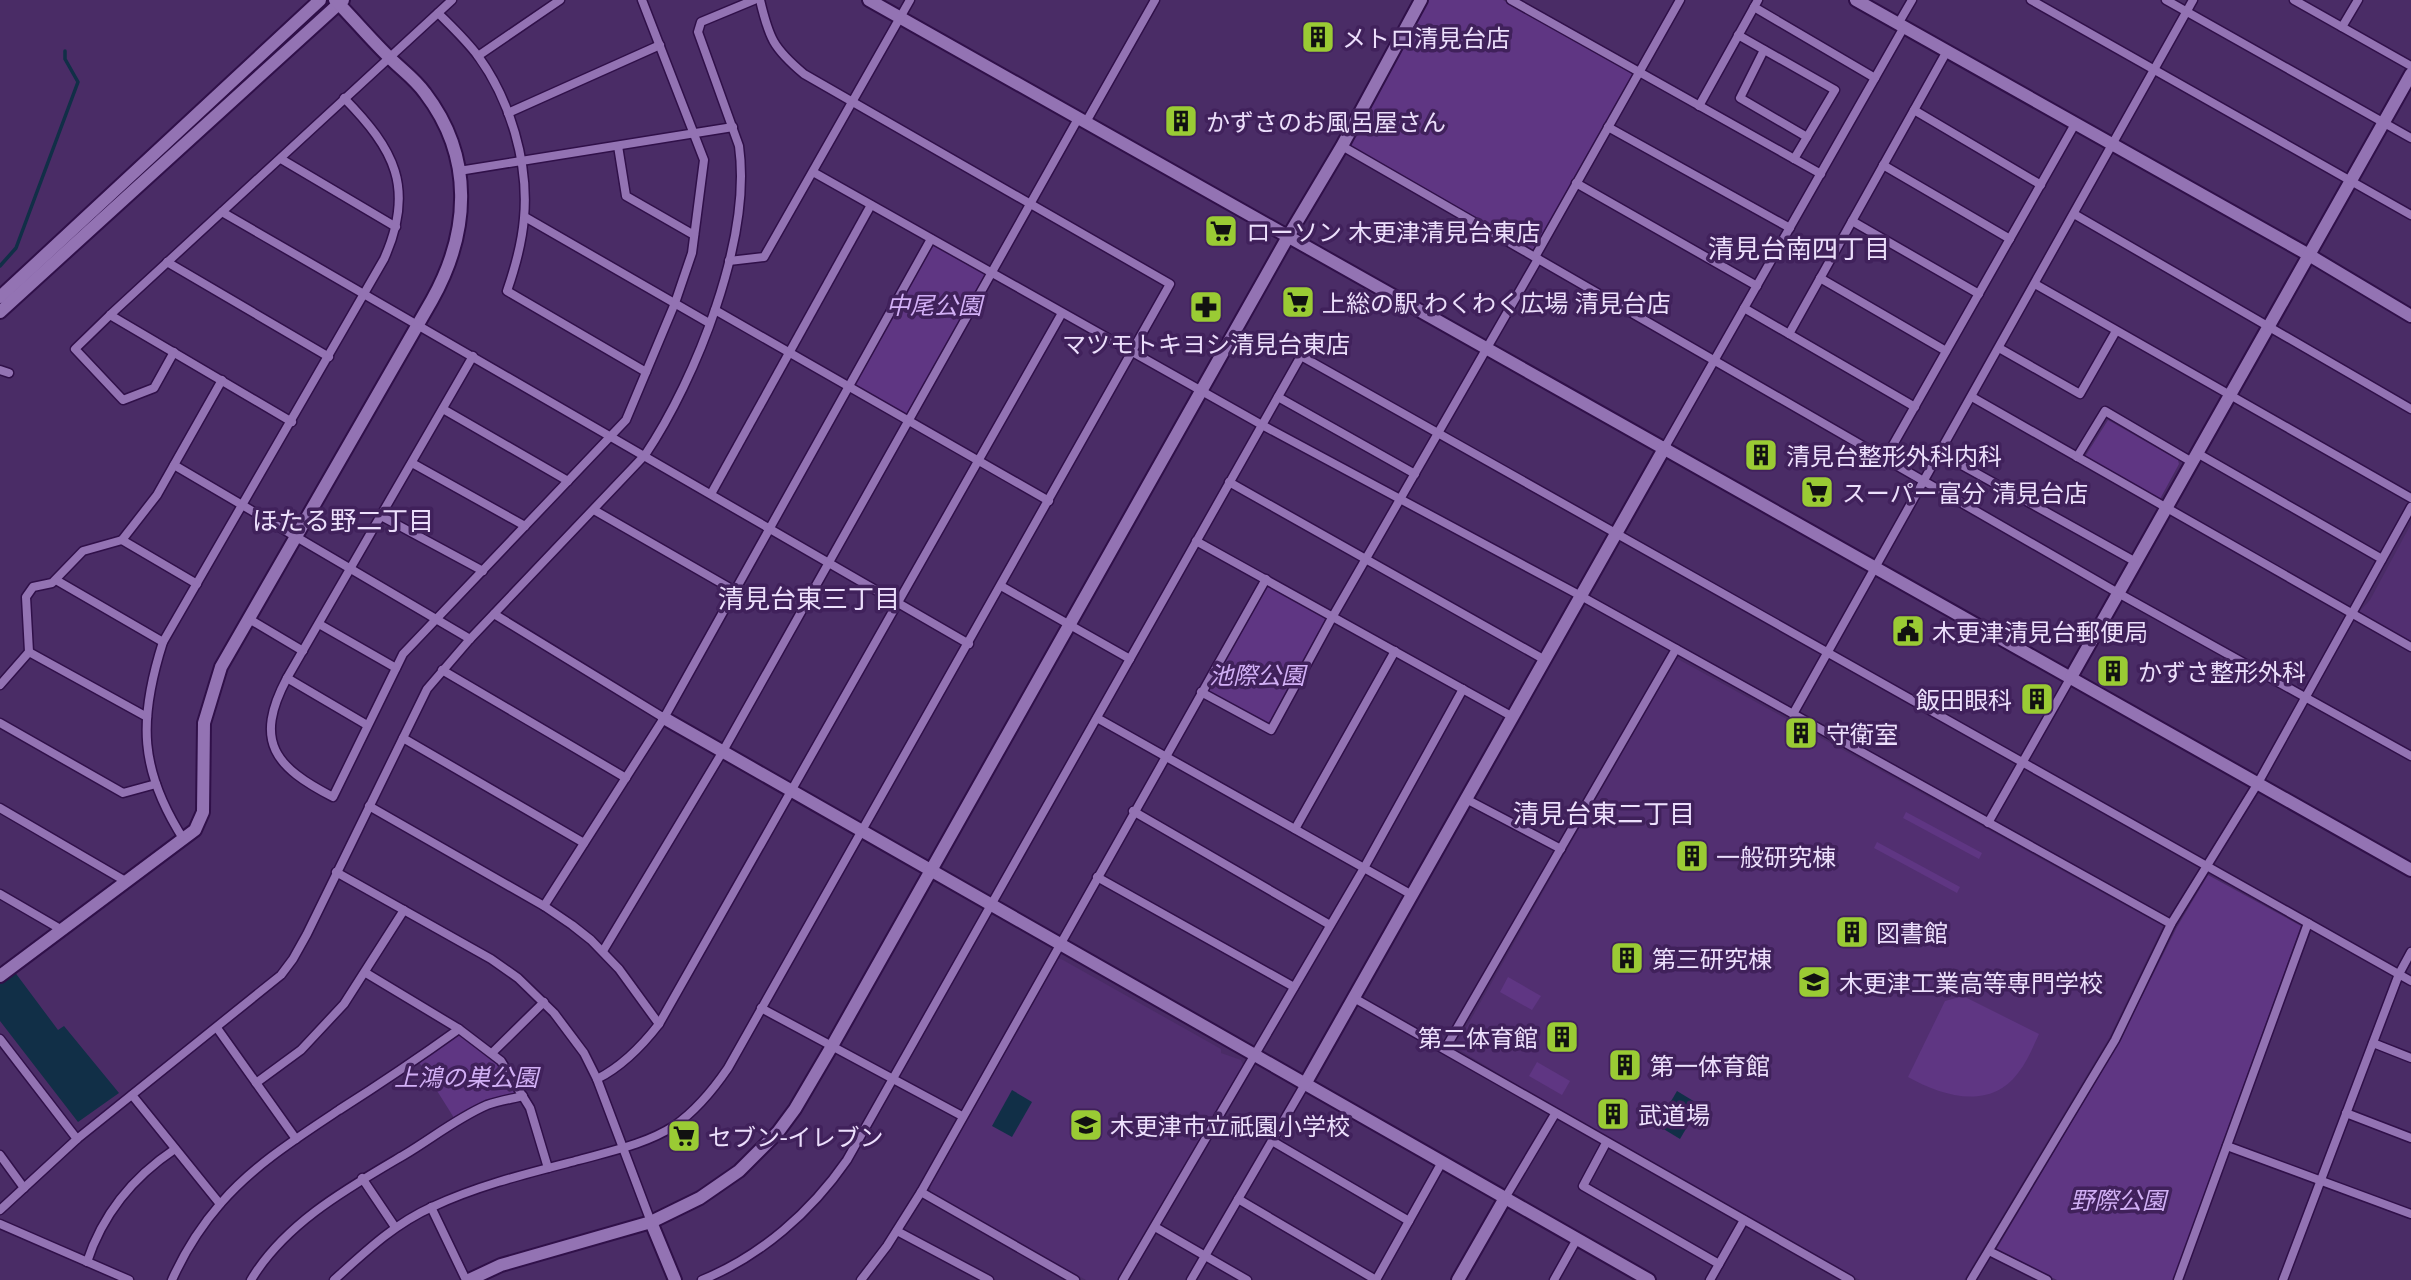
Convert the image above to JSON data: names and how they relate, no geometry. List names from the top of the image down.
{
  "districts": [
    "清見台南四丁目",
    "ほたる野二丁目",
    "清見台東三丁目",
    "清見台東二丁目"
  ],
  "parks": [
    "中尾公園",
    "池際公園",
    "上鴻の巣公園",
    "野際公園"
  ],
  "places": {
    "building": [
      "メトロ清見台店",
      "かずさのお風呂屋さん",
      "清見台整形外科内科",
      "かずさ整形外科",
      "飯田眼科",
      "守衛室",
      "一般研究棟",
      "図書館",
      "第三研究棟",
      "第二体育館",
      "第一体育館",
      "武道場"
    ],
    "supermarket": [
      "ローソン 木更津清見台東店",
      "上総の駅 わくわく広場 清見台店",
      "スーパー富分 清見台店",
      "セブン-イレブン"
    ],
    "pharmacy": ["マツモトキヨシ清見台東店"],
    "public building": ["木更津清見台郵便局"],
    "school or university": ["木更津工業高等専門学校", "木更津市立祇園小学校"]
  }
}
